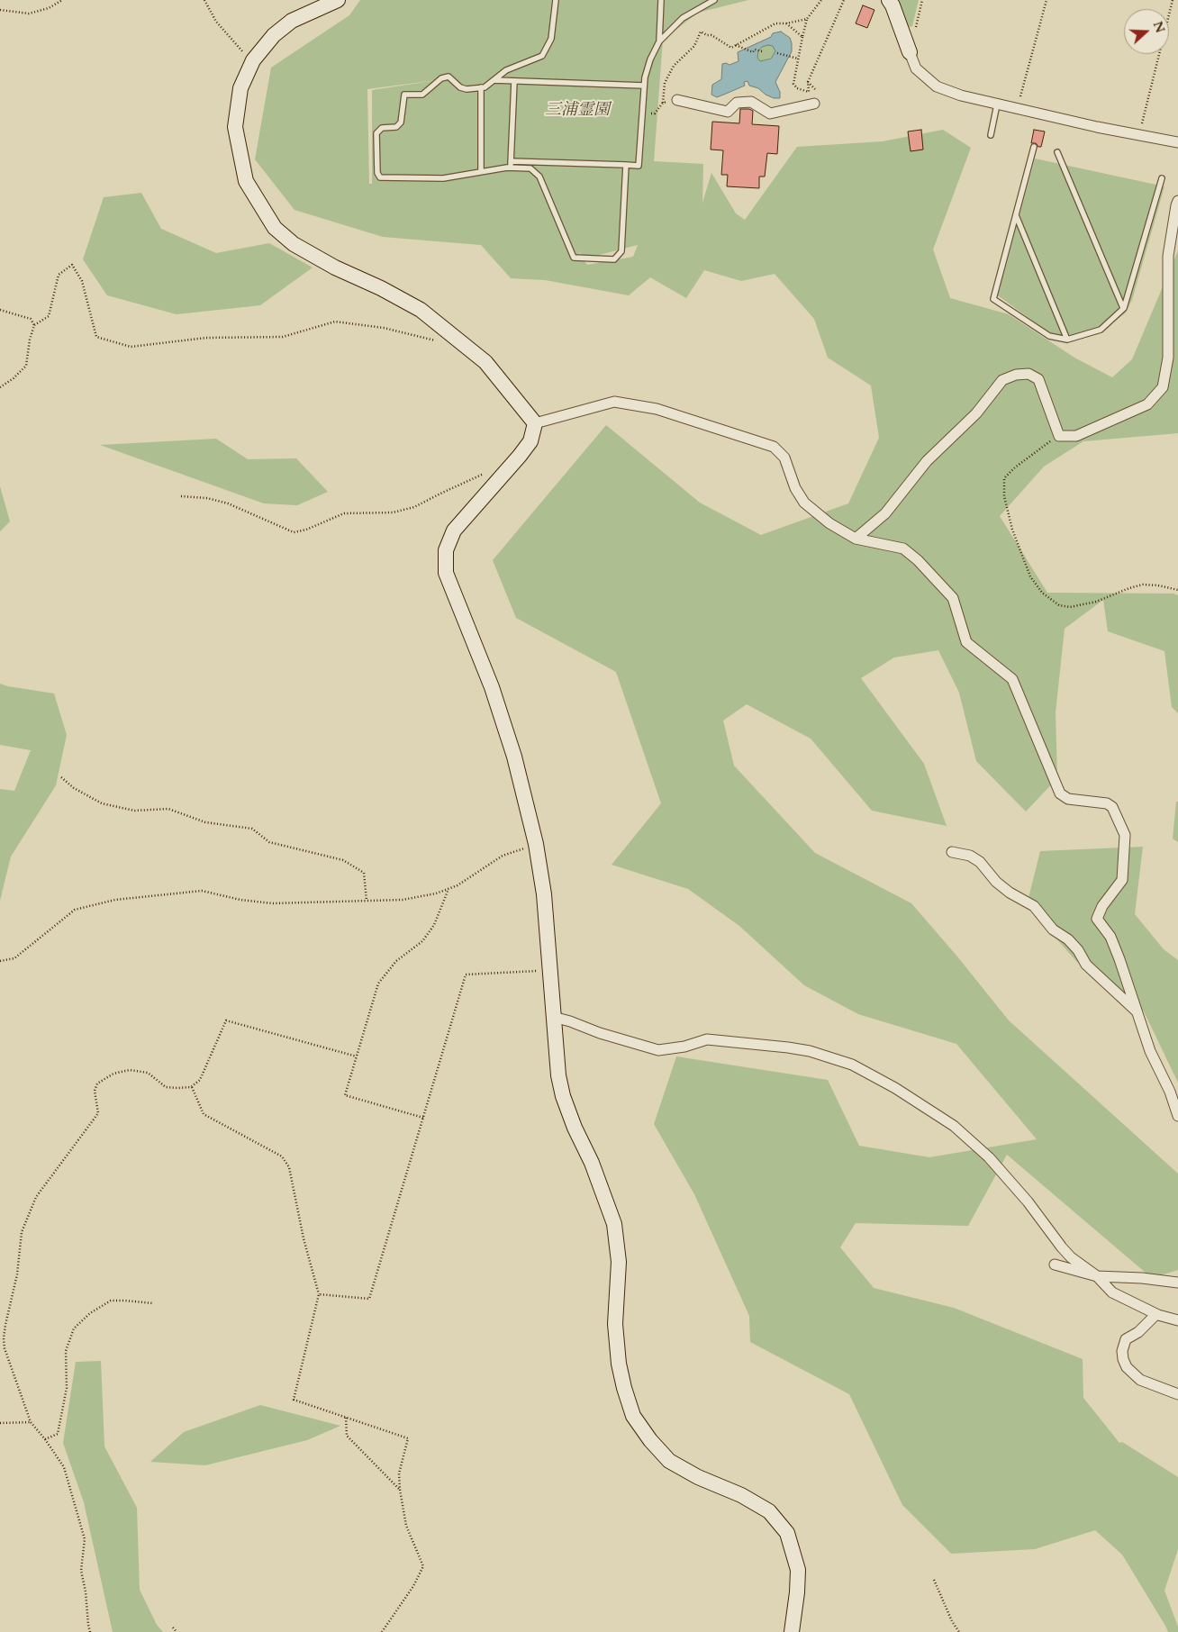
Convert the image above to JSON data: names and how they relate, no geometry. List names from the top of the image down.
{
  "parks": ["三浦霊園"],
  "north": "right"
}
